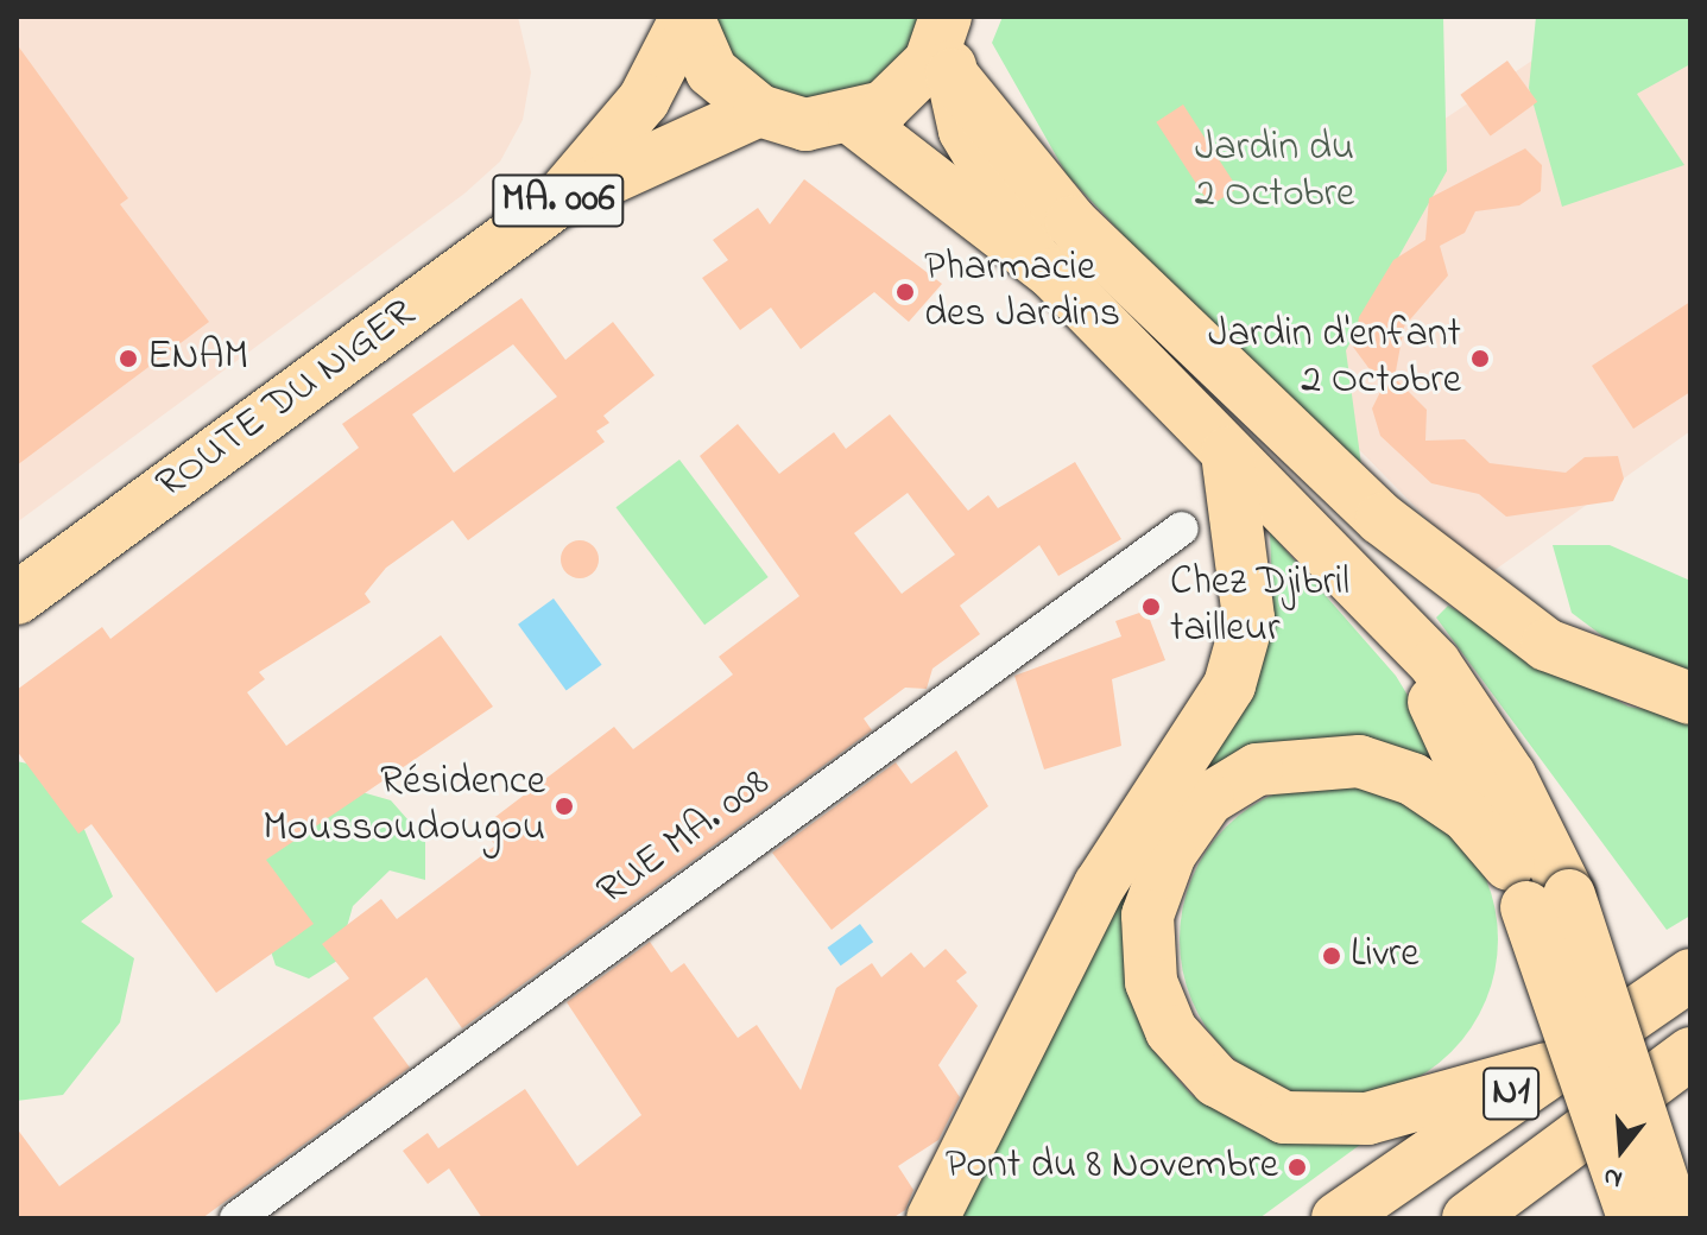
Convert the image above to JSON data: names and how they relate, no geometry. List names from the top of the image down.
{
  "streets": {
    "main road": ["MA. 006", "ROUTE DU NIGER", "N1"],
    "street": ["RUE MA. 008"]
  },
  "parks": ["Jardin du 2 Octobre"],
  "places": [
    "Pharmacie des Jardins",
    "ENAM",
    "Jardin d'enfant 2 Octobre",
    "Chez Djibril tailleur",
    "Résidence Moussoudougou",
    "Livre",
    "Pont du 8 Novembre"
  ],
  "north": "bottom"
}
